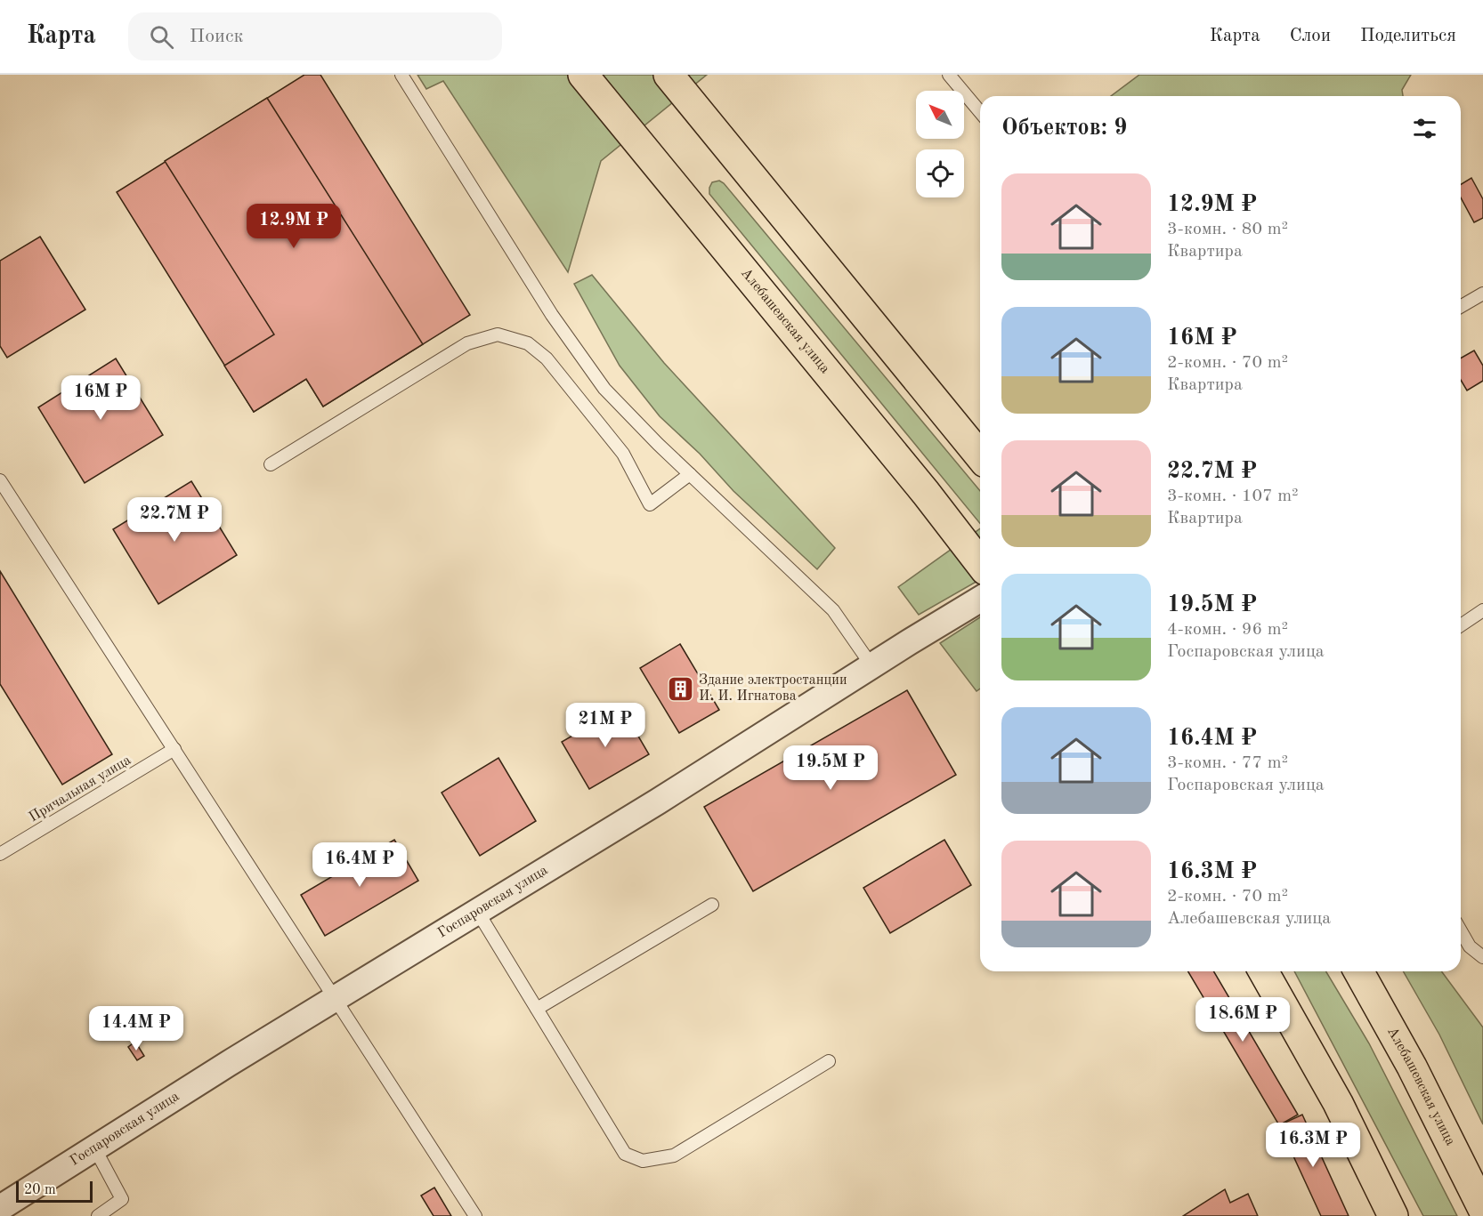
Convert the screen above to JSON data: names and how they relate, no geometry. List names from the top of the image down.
{
  "streets": {
    "main road": ["Алебашевская улица"],
    "street": ["Госпаровская улица"],
    "lane": ["Причальная улица"]
  },
  "places": {
    "building": ["Здание электростанции И. И. Игнатова"]
  },
  "scale_bar": "20 m",
  "north": "top left",
  "page": {
    "header": "Карта",
    "search": "Поиск",
    "nav": ["Карта", "Слои", "Поделиться"],
    "heading": "Объектов: 9",
    "list": [
      {
        "name": "12.9M ₽",
        "note": "3-комн. · 80 m² · Квартира"
      },
      {
        "name": "16M ₽",
        "note": "2-комн. · 70 m² · Квартира"
      },
      {
        "name": "22.7M ₽",
        "note": "3-комн. · 107 m² · Квартира"
      },
      {
        "name": "19.5M ₽",
        "note": "4-комн. · 96 m² · Госпаровская улица"
      },
      {
        "name": "16.4M ₽",
        "note": "3-комн. · 77 m² · Госпаровская улица"
      },
      {
        "name": "16.3M ₽",
        "note": "2-комн. · 70 m² · Алебашевская улица"
      }
    ],
    "price": [
      "12.9M ₽",
      "16M ₽",
      "22.7M ₽",
      "21M ₽",
      "19.5M ₽",
      "16.4M ₽",
      "18.6M ₽",
      "14.4M ₽",
      "16.3M ₽"
    ],
    "scale": "20 m"
  }
}
